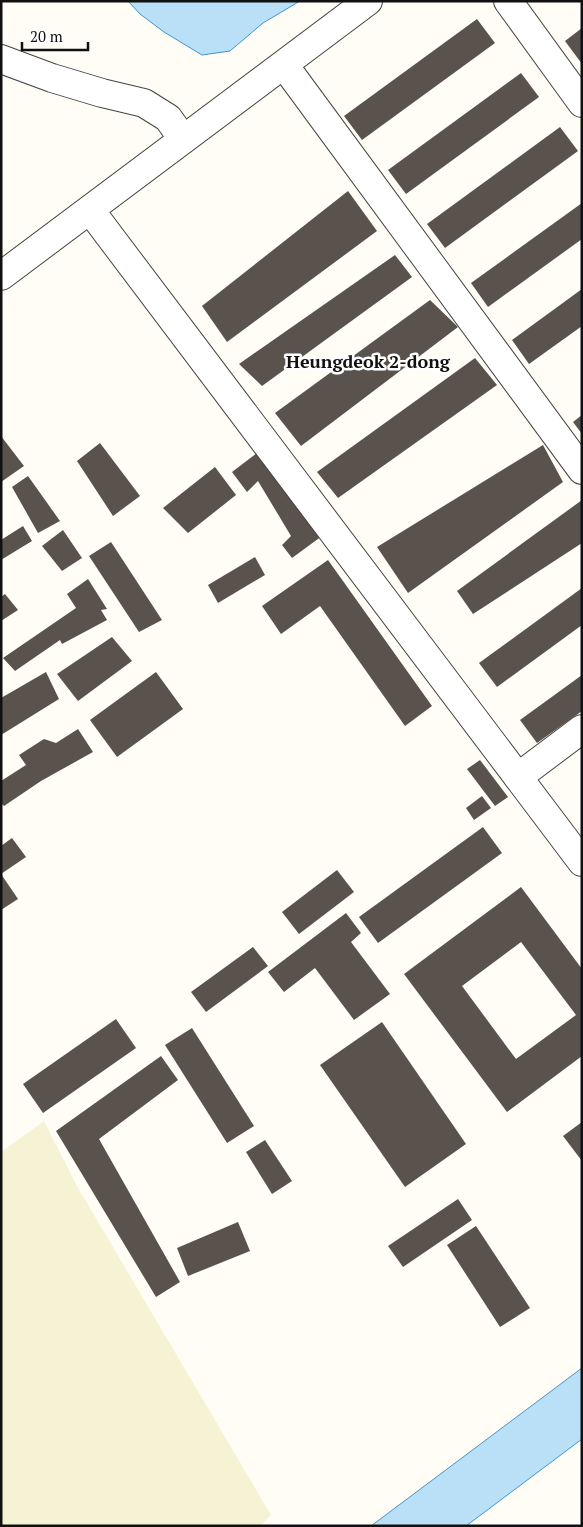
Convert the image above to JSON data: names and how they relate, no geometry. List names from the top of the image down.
{
  "districts": ["Heungdeok 2-dong"],
  "scale_bar": "20 m"
}
